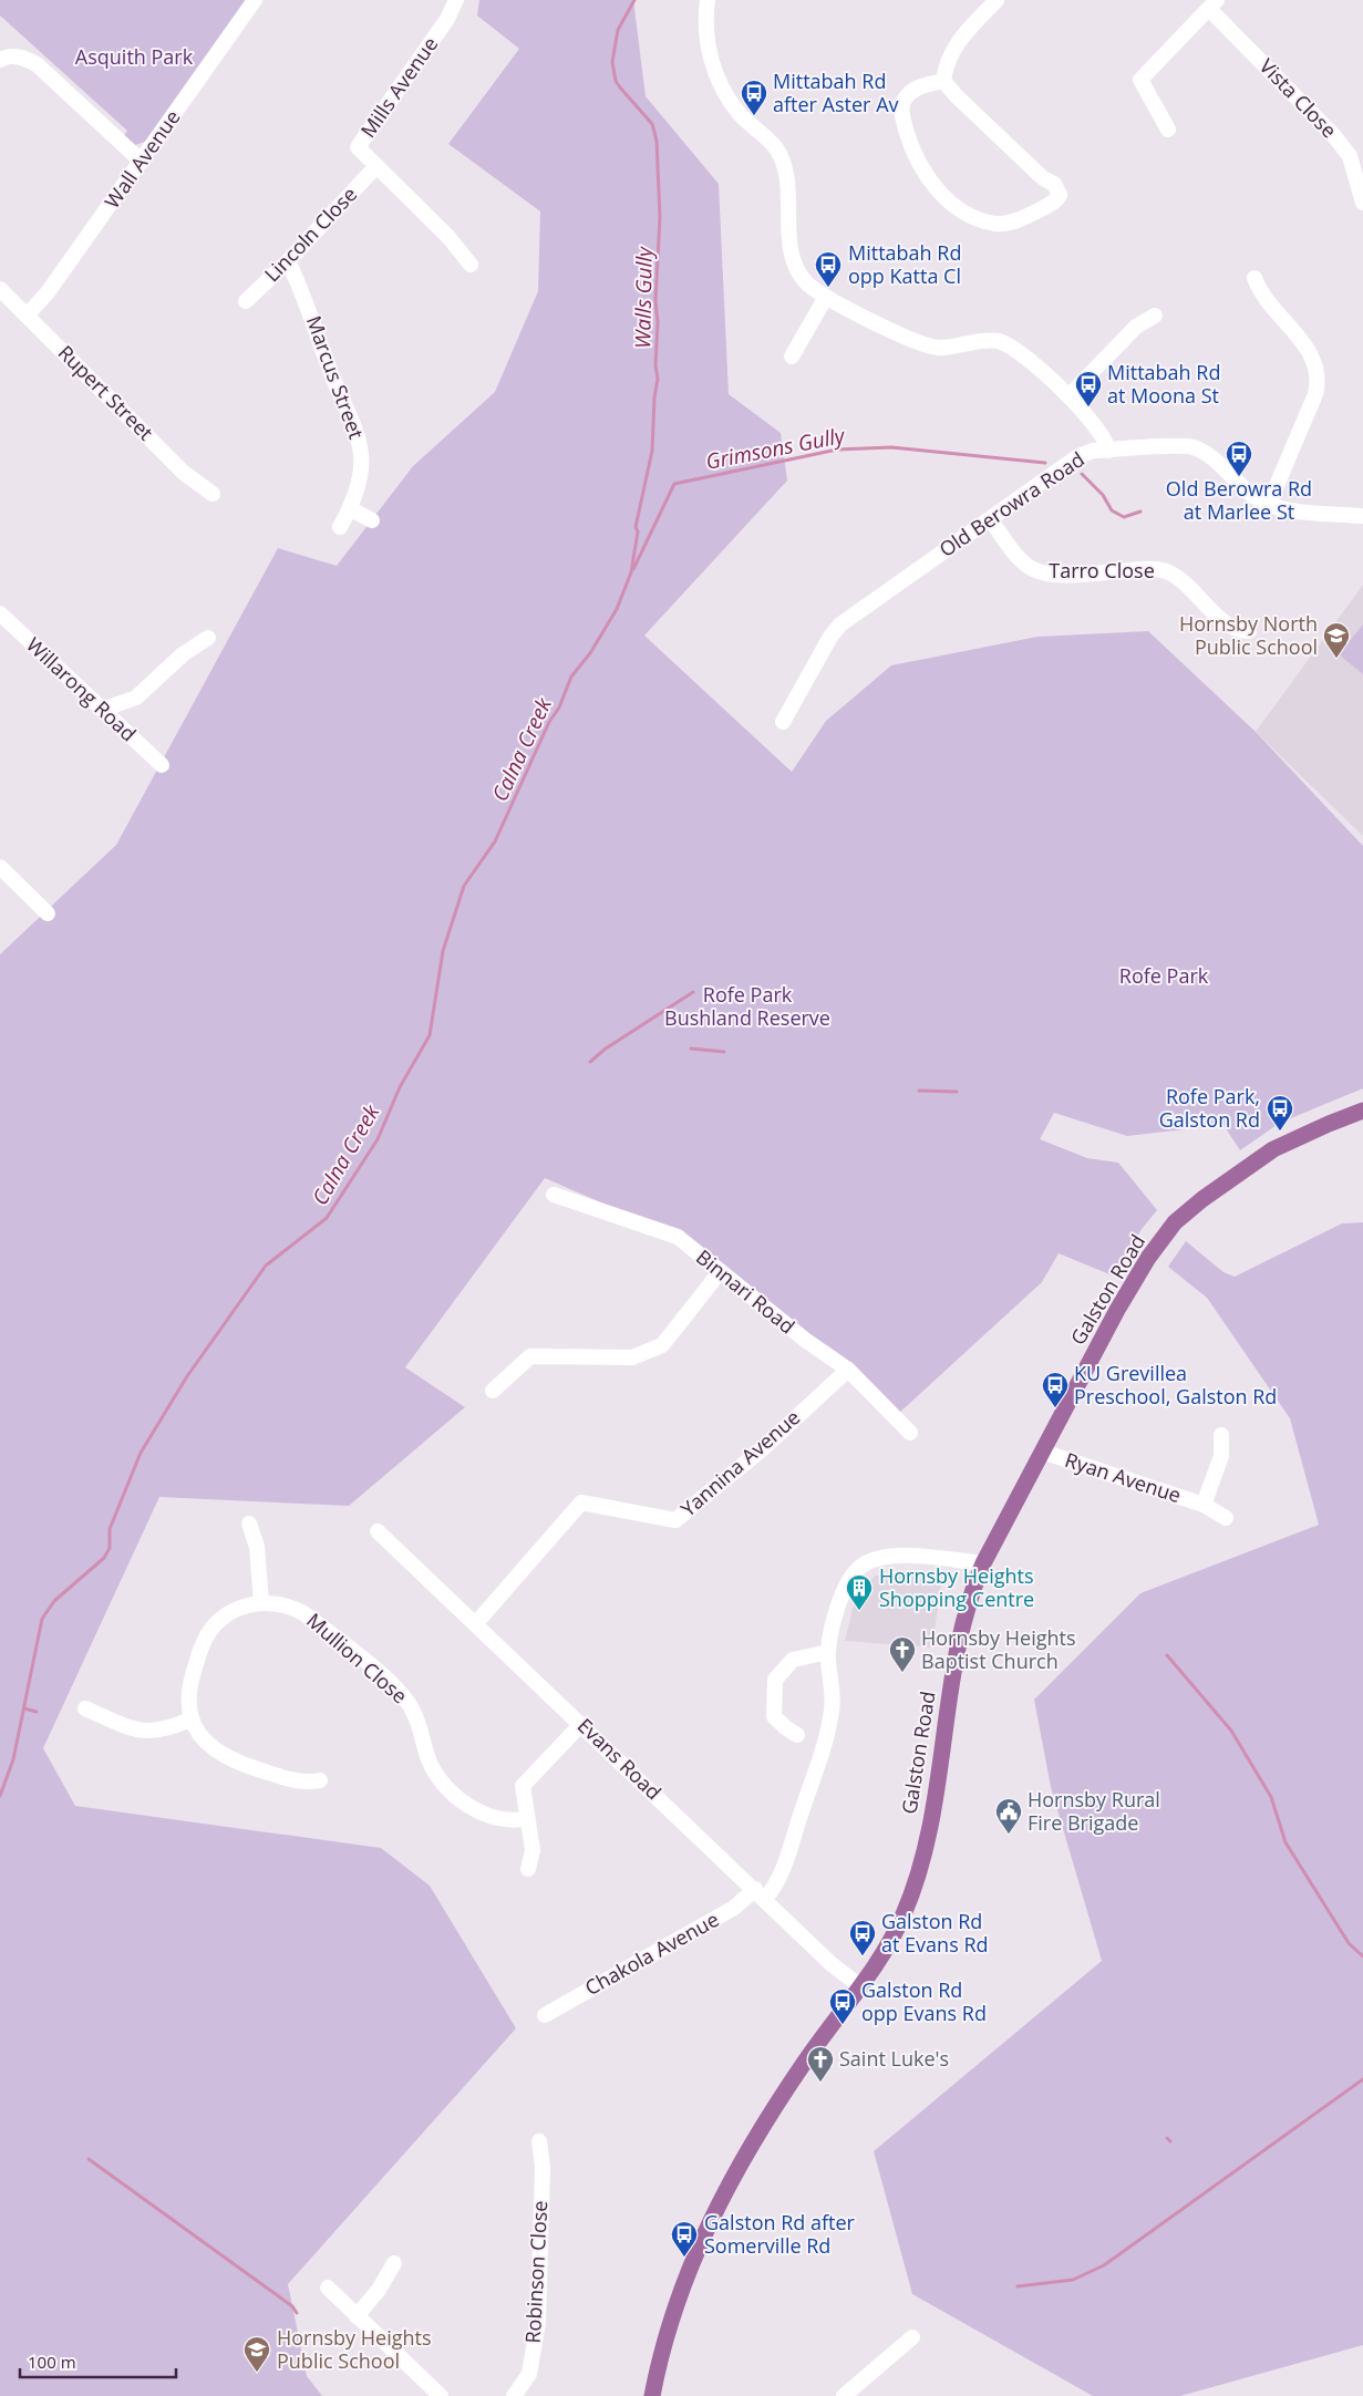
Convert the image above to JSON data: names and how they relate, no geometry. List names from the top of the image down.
{
  "streets": {
    "main road": ["Galston Road"],
    "street": [
      "Mills Avenue",
      "Vista Close",
      "Wall Avenue",
      "Lincoln Close",
      "Marcus Street",
      "Rupert Street",
      "Old Berowra Road",
      "Tarro Close",
      "Willarong Road",
      "Binnari Road",
      "Yannina Avenue",
      "Ryan Avenue",
      "Mullion Close",
      "Evans Road",
      "Chakola Avenue",
      "Robinson Close"
    ]
  },
  "crossings": [
    ["Mills Avenue", "Lincoln Close"],
    ["Wall Avenue", "Rupert Street"],
    ["Lincoln Close", "Marcus Street"],
    ["Old Berowra Road", "Tarro Close"],
    ["Galston Road", "Ryan Avenue"],
    ["Galston Road", "Evans Road"],
    ["Galston Road", "Chakola Avenue"],
    ["Binnari Road", "Yannina Avenue"],
    ["Yannina Avenue", "Evans Road"],
    ["Evans Road", "Chakola Avenue"]
  ],
  "water": ["Walls Gully", "Grimsons Gully", "Calna Creek"],
  "parks": ["Asquith Park", "Rofe Park", "Rofe Park Bushland Reserve"],
  "places": {
    "bus stop": [
      "Mittabah Rd after Aster Av",
      "Mittabah Rd opp Katta Cl",
      "Mittabah Rd at Moona St",
      "Old Berowra Rd at Marlee St",
      "Rofe Park, Galston Rd",
      "KU Grevillea Preschool, Galston Rd",
      "Galston Rd at Evans Rd",
      "Galston Rd opp Evans Rd",
      "Galston Rd after Somerville Rd"
    ],
    "school or university": ["Hornsby North Public School", "Hornsby Heights Public School"],
    "building": ["Hornsby Heights Shopping Centre"],
    "church": ["Hornsby Heights Baptist Church", "Saint Luke's"],
    "public building": ["Hornsby Rural Fire Brigade"]
  },
  "scale_bar": "100 m"
}
